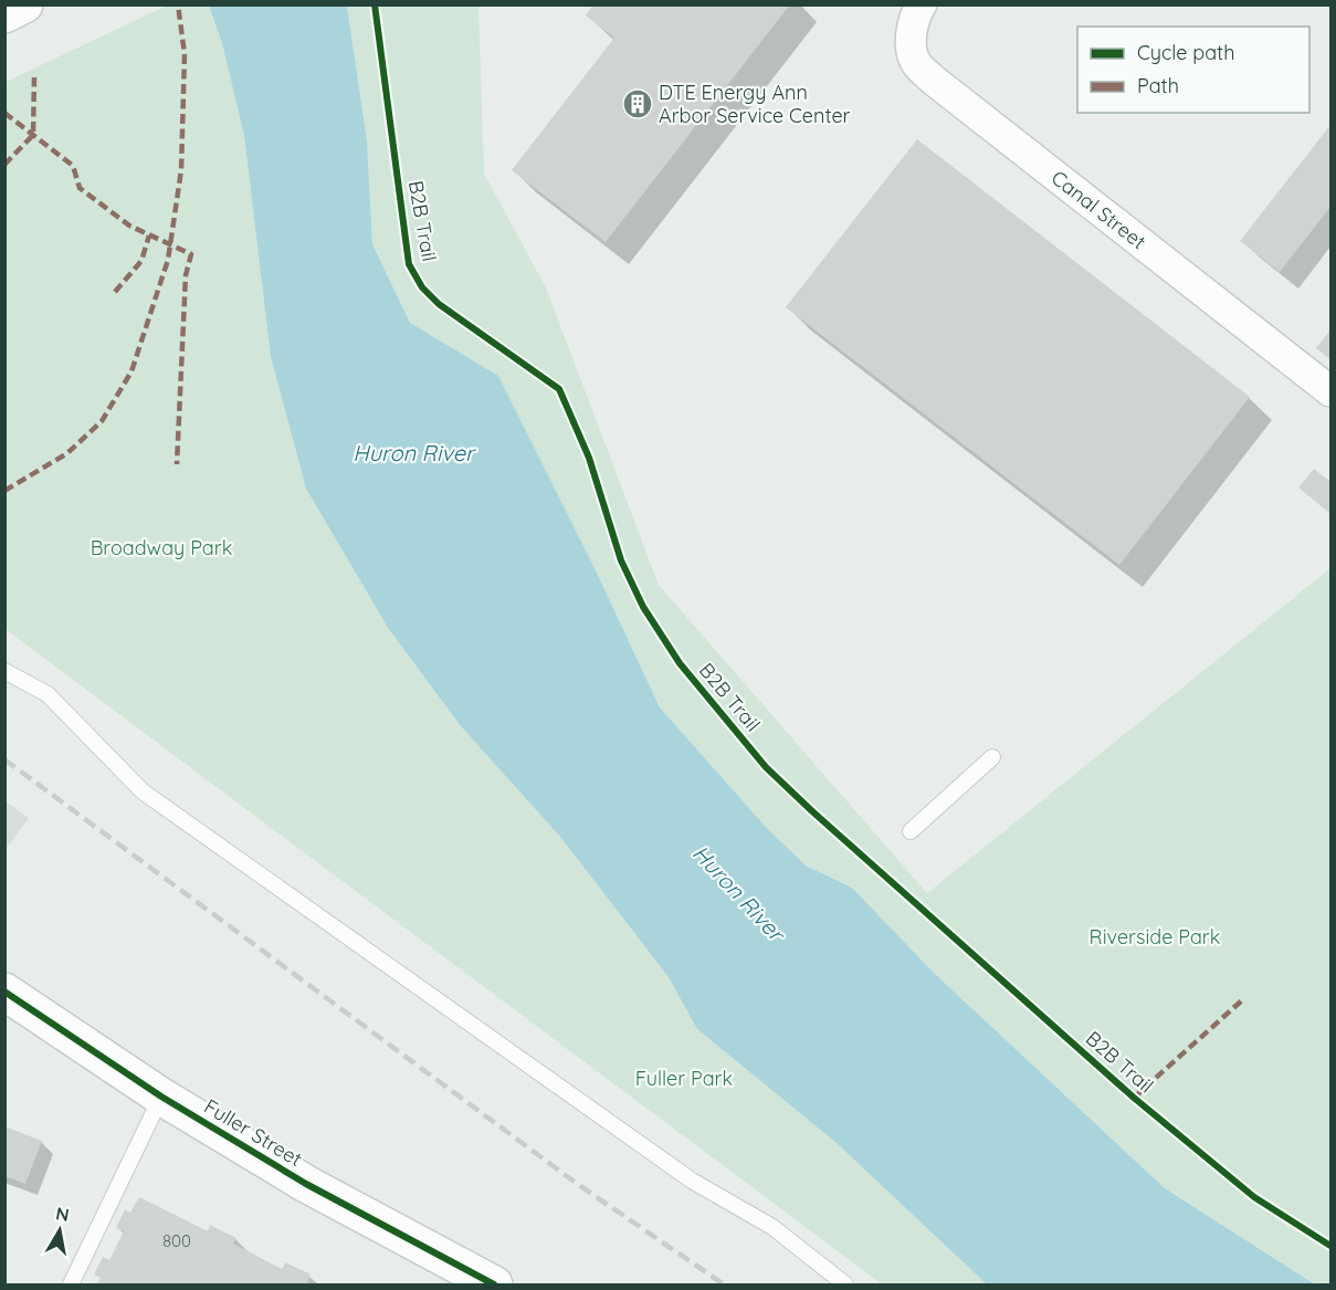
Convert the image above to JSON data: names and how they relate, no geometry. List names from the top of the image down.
{
  "streets": {
    "main road": ["Fuller Street"],
    "street": ["Canal Street"],
    "cycle path": ["B2B Trail"]
  },
  "water": ["Huron River"],
  "parks": ["Broadway Park", "Riverside Park", "Fuller Park"],
  "places": {
    "building": ["DTE Energy Ann Arbor Service Center"]
  },
  "house_numbers": ["800"],
  "legend": ["Cycle path", "Path"],
  "north": "top"
}
